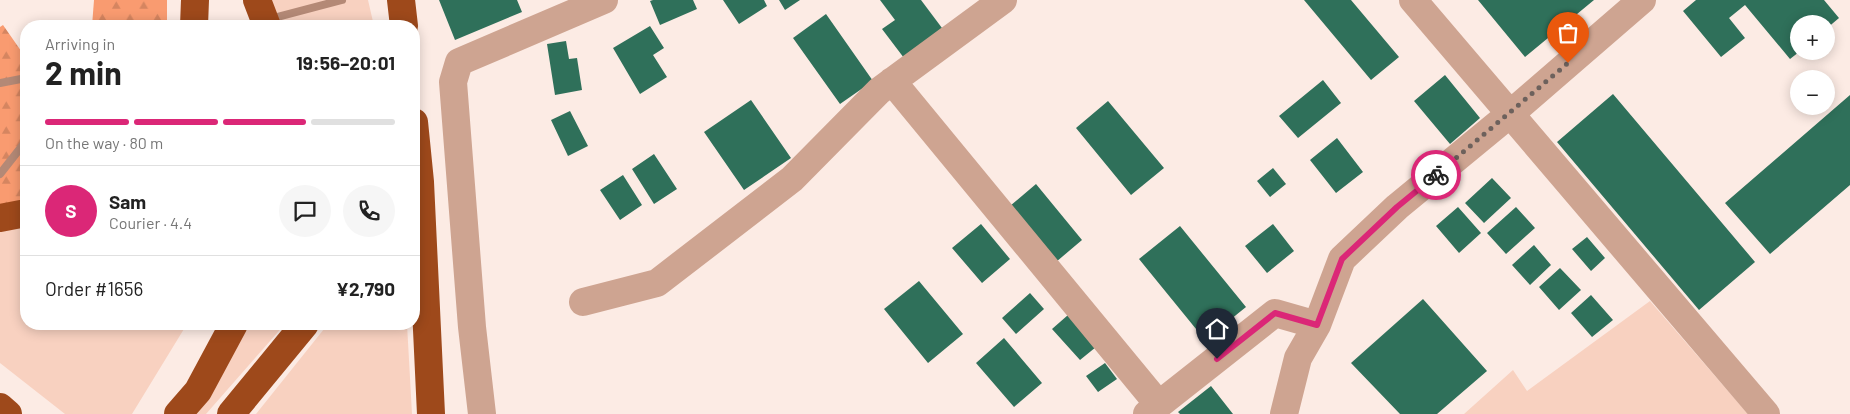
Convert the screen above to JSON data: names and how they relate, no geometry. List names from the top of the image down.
{
  "page": {
    "map_buttons": ["+", "−"],
    "heading": ["2 min", "Arriving in", "19:56–20:01"],
    "panel": [
      "Sam",
      "Courier · 4.4",
      "Order #1656",
      "¥2,790"
    ],
    "bar": "On the way · 80 m",
    "round": "S"
  }
}
